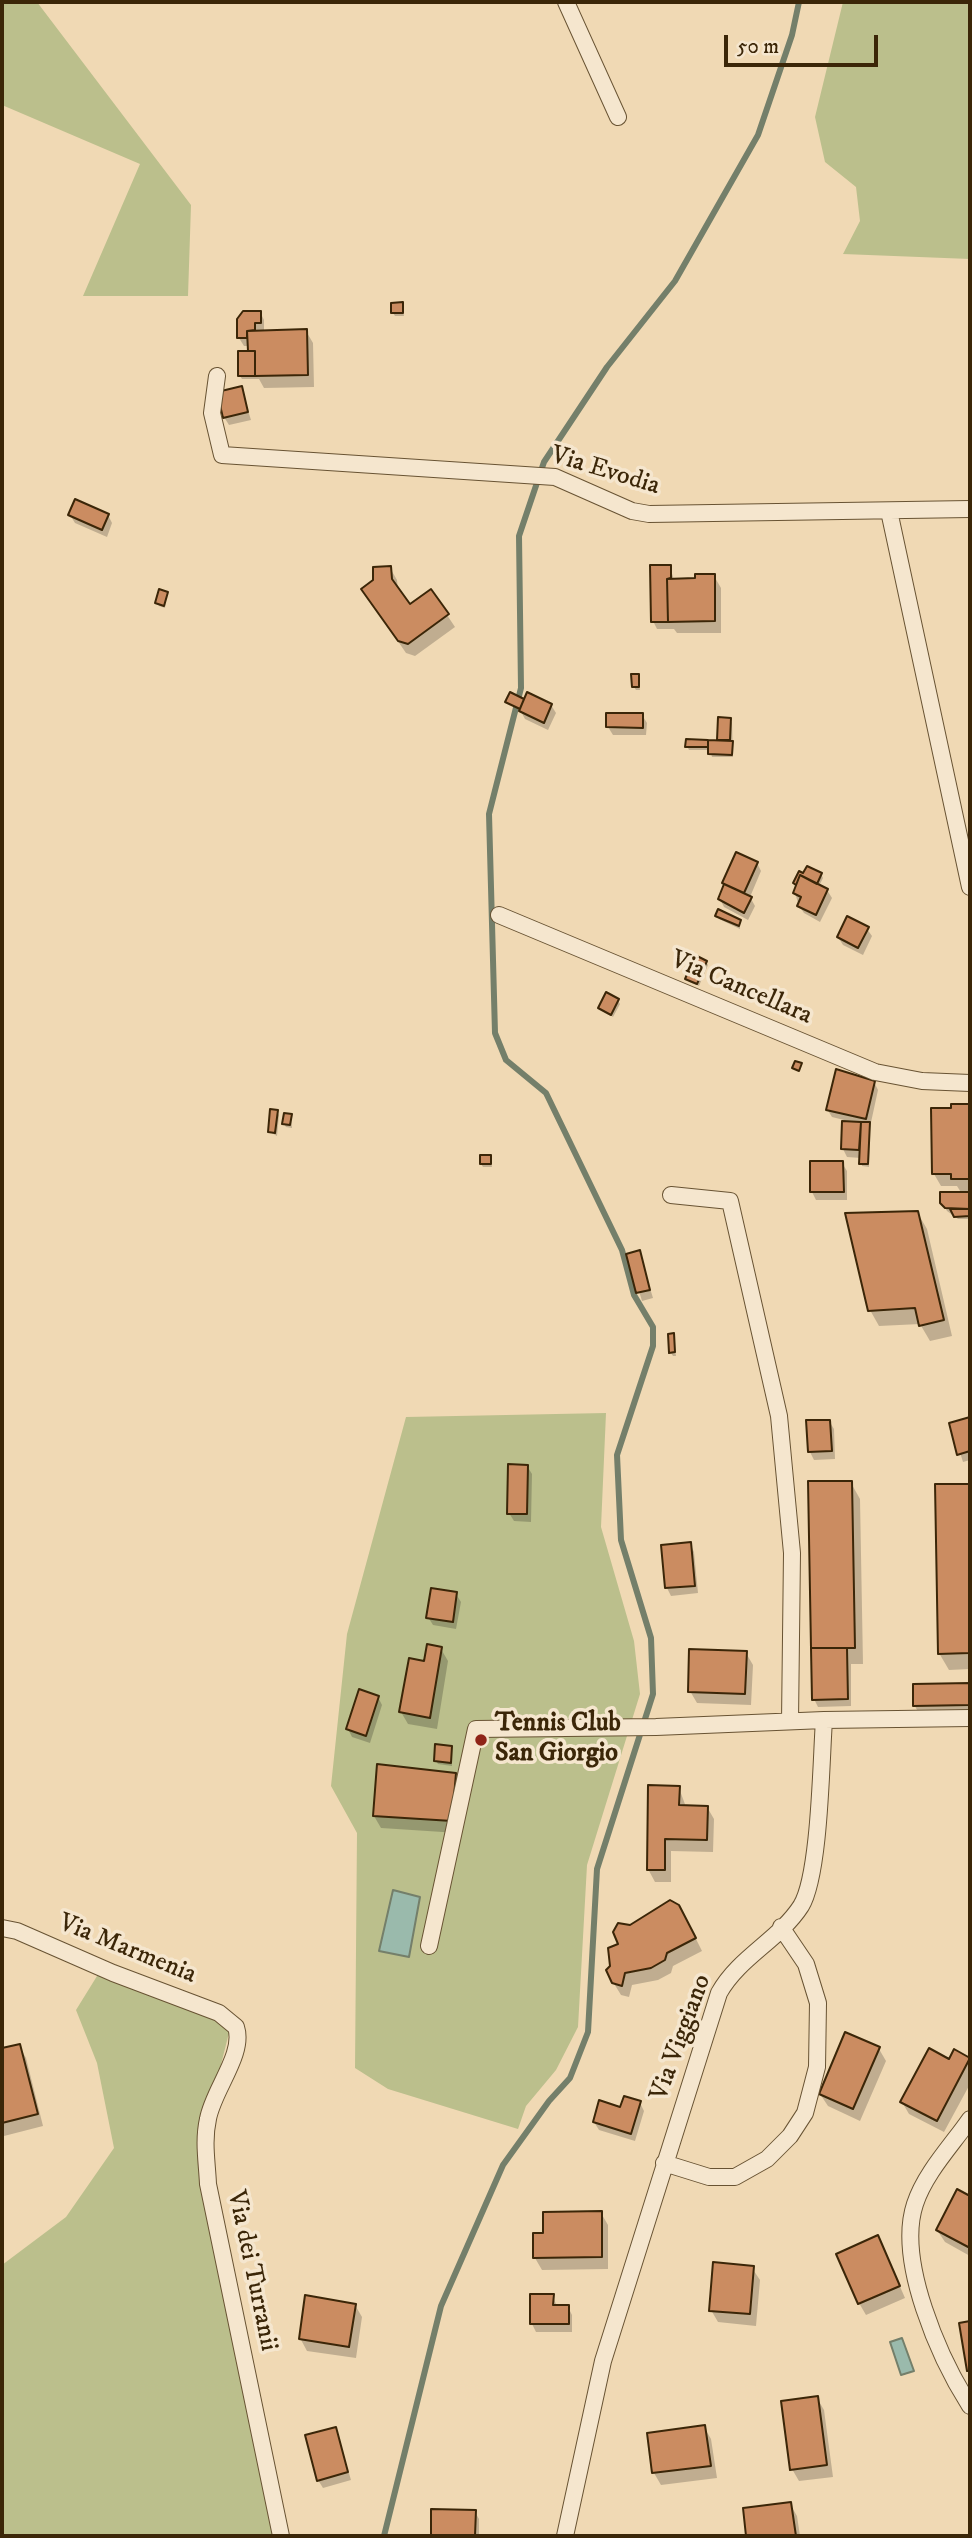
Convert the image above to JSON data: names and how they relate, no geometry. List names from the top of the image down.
{
  "streets": {
    "street": [
      "Via Evodia",
      "Via Cancellara",
      "Via Marmenia",
      "Via Viggiano",
      "Via dei Turranii"
    ]
  },
  "crossings": [
    ["Via Marmenia", "Via dei Turranii"]
  ],
  "places": ["Tennis Club San Giorgio"],
  "scale_bar": "50 m"
}
